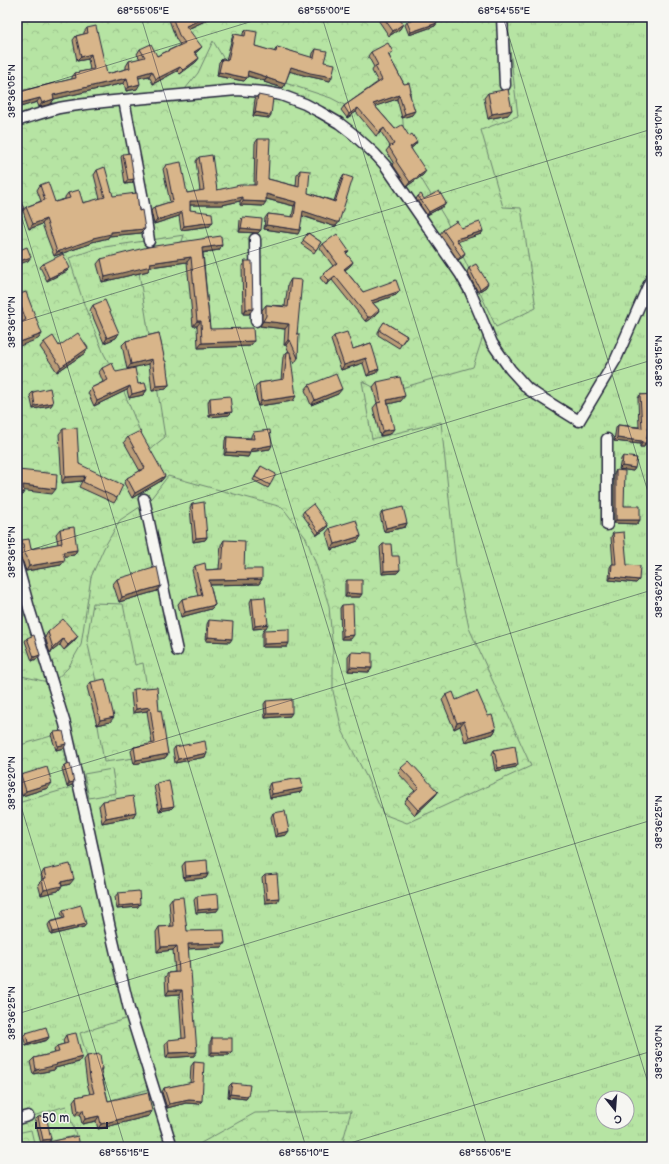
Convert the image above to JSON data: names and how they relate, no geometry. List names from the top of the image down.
{
  "scale_bar": "50 m",
  "north": "bottom",
  "coordinates": [
    "68°55'05\"E",
    "68°55'00\"E",
    "68°54'55\"E",
    "38°36'05\"N",
    "38°36'10\"N",
    "38°36'15\"N",
    "38°36'20\"N",
    "38°36'25\"N",
    "38°36'30\"N",
    "68°55'15\"E",
    "68°55'10\"E"
  ]
}
